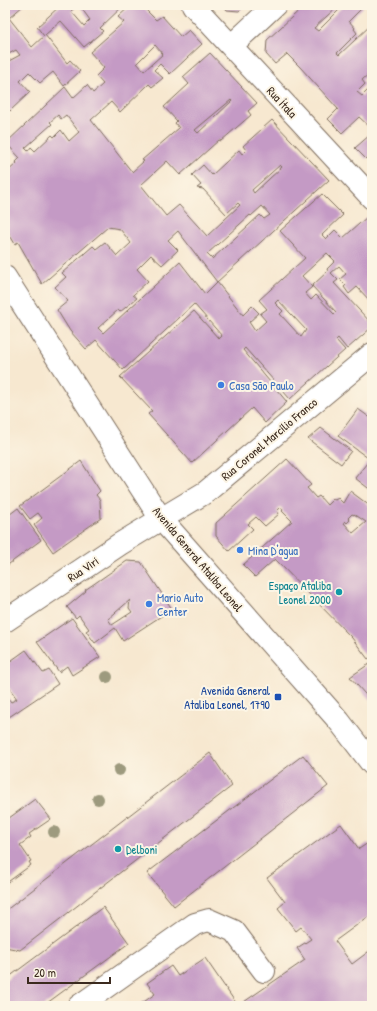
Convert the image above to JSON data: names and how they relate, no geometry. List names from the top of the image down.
{
  "streets": {
    "main road": [
      "Rua Ítala",
      "Rua Coronel Marcílio Franco",
      "Avenida General Ataliba Leonel",
      "Rua Viri"
    ]
  },
  "crossings": [
    ["Rua Coronel Marcílio Franco", "Avenida General Ataliba Leonel"],
    ["Rua Coronel Marcílio Franco", "Rua Viri"],
    ["Avenida General Ataliba Leonel", "Rua Viri"]
  ],
  "places": {
    "other": [
      "Casa São Paulo",
      "Mina D'agua",
      "Espaço Ataliba Leonel 2000",
      "Mario Auto Center",
      "Delboni"
    ],
    "transit": ["Avenida General Ataliba Leonel, 1790"]
  },
  "scale_bar": "20 m"
}
